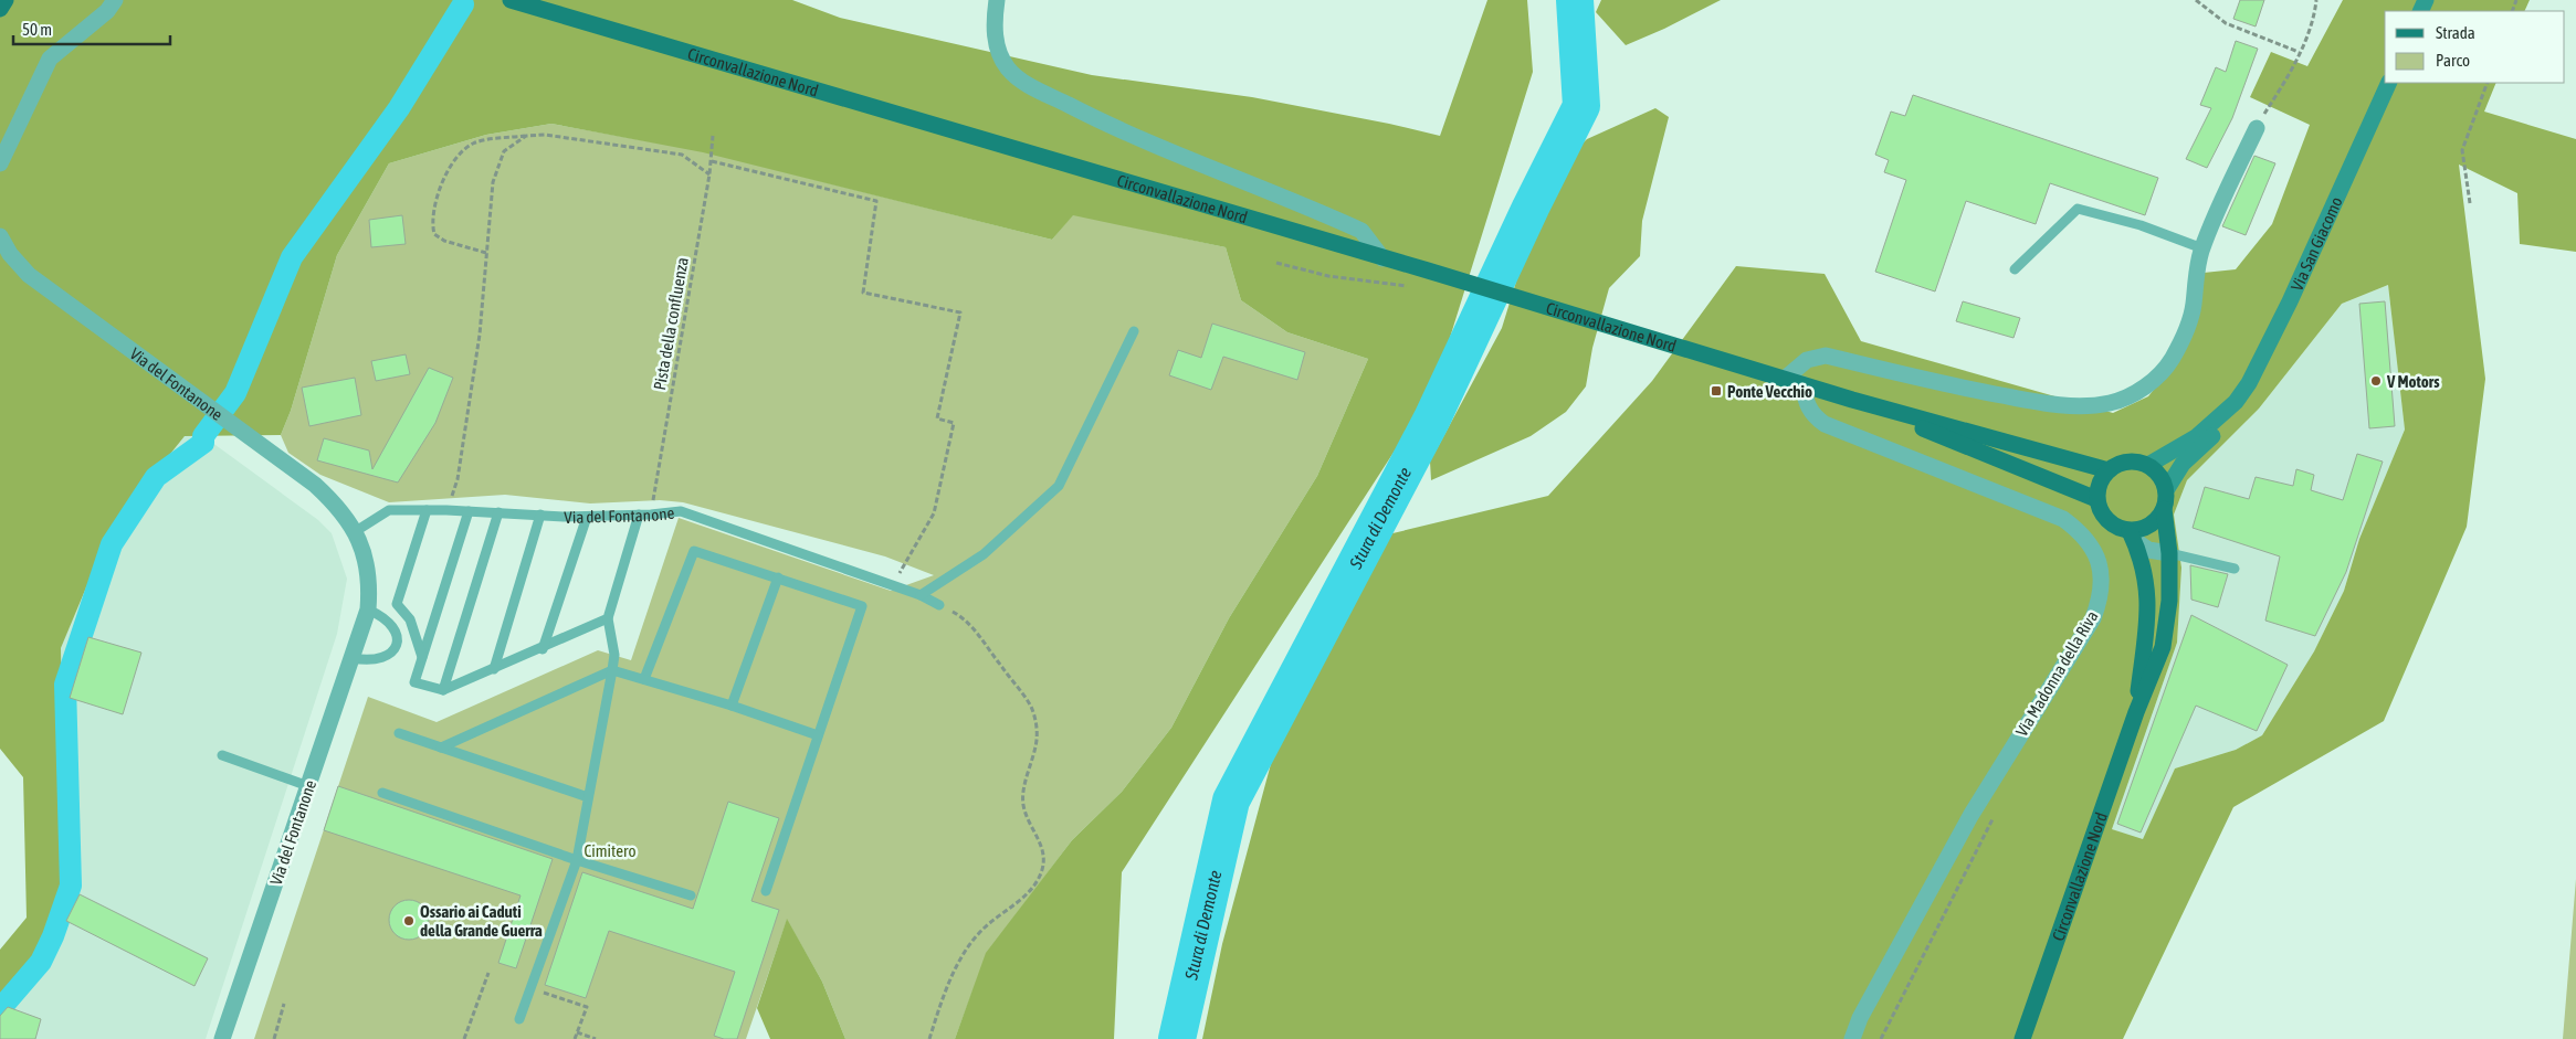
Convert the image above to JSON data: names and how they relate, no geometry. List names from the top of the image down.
{
  "streets": {
    "main road": ["Circonvallazione Nord", "Via San Giacomo"],
    "street": ["Via del Fontanone", "Via Madonna della Riva"],
    "path": ["Pista della confluenza"]
  },
  "crossings": [
    ["Circonvallazione Nord", "Via San Giacomo"],
    ["Circonvallazione Nord", "Via Madonna della Riva"],
    ["Pista della confluenza", "Via del Fontanone"]
  ],
  "water": ["Stura di Demonte"],
  "parks": ["Cimitero"],
  "places": {
    "other": ["V Motors", "Ossario ai Caduti della Grande Guerra"],
    "transit": ["Ponte Vecchio"]
  },
  "legend": ["Strada", "Parco"],
  "scale_bar": "50 m"
}
